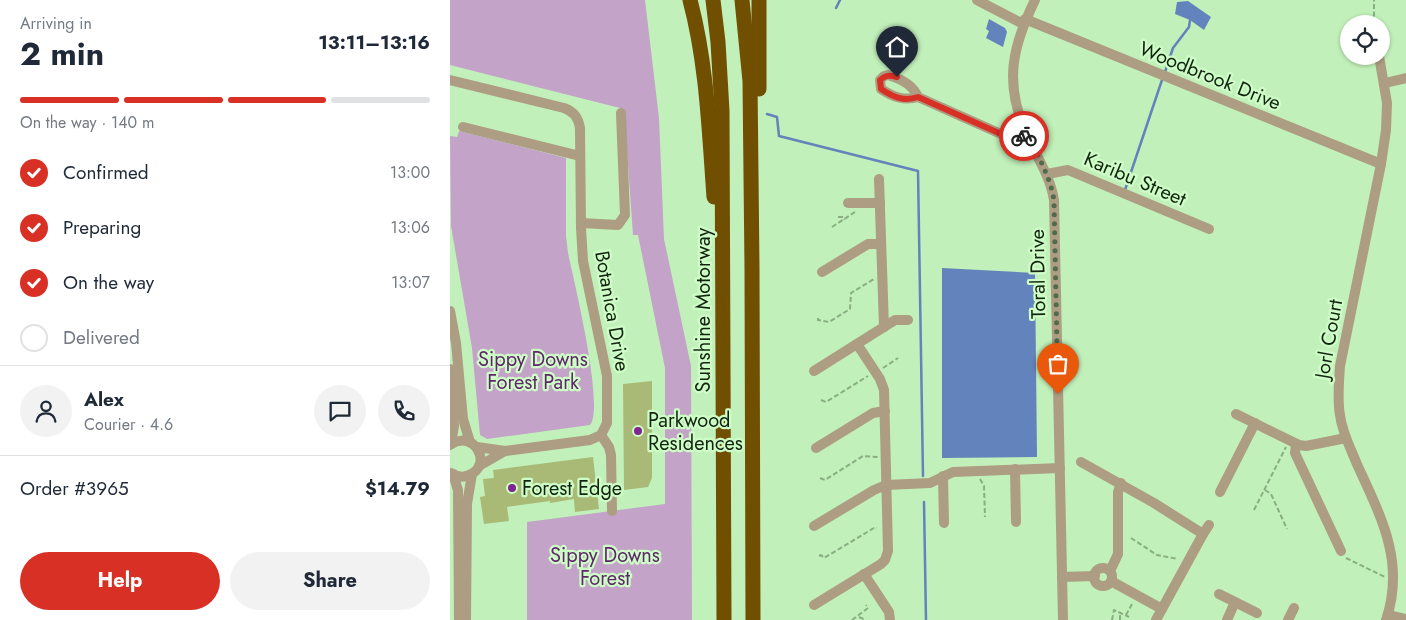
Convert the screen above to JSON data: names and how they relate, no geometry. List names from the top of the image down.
{
  "streets": {
    "highway": ["Sunshine Motorway"],
    "street": [
      "Woodbrook Drive",
      "Karibu Street",
      "Toral Drive",
      "Botanica Drive",
      "Jorl Court"
    ]
  },
  "crossings": [
    ["Woodbrook Drive", "Toral Drive"],
    ["Woodbrook Drive", "Jorl Court"],
    ["Karibu Street", "Toral Drive"]
  ],
  "parks": ["Sippy Downs Forest Park", "Sippy Downs Forest"],
  "places": ["Parkwood Residences", "Forest Edge"],
  "page": {
    "heading": ["2 min", "Arriving in", "13:11–13:16"],
    "panel": [
      "Alex",
      "Courier · 4.6",
      "Order #3965",
      "$14.79"
    ],
    "bar": "On the way · 140 m",
    "list": [
      ["Confirmed", "13:00"],
      ["Preparing", "13:06"],
      ["On the way", "13:07"],
      "Delivered"
    ],
    "buttons": ["Help", "Share"]
  }
}
